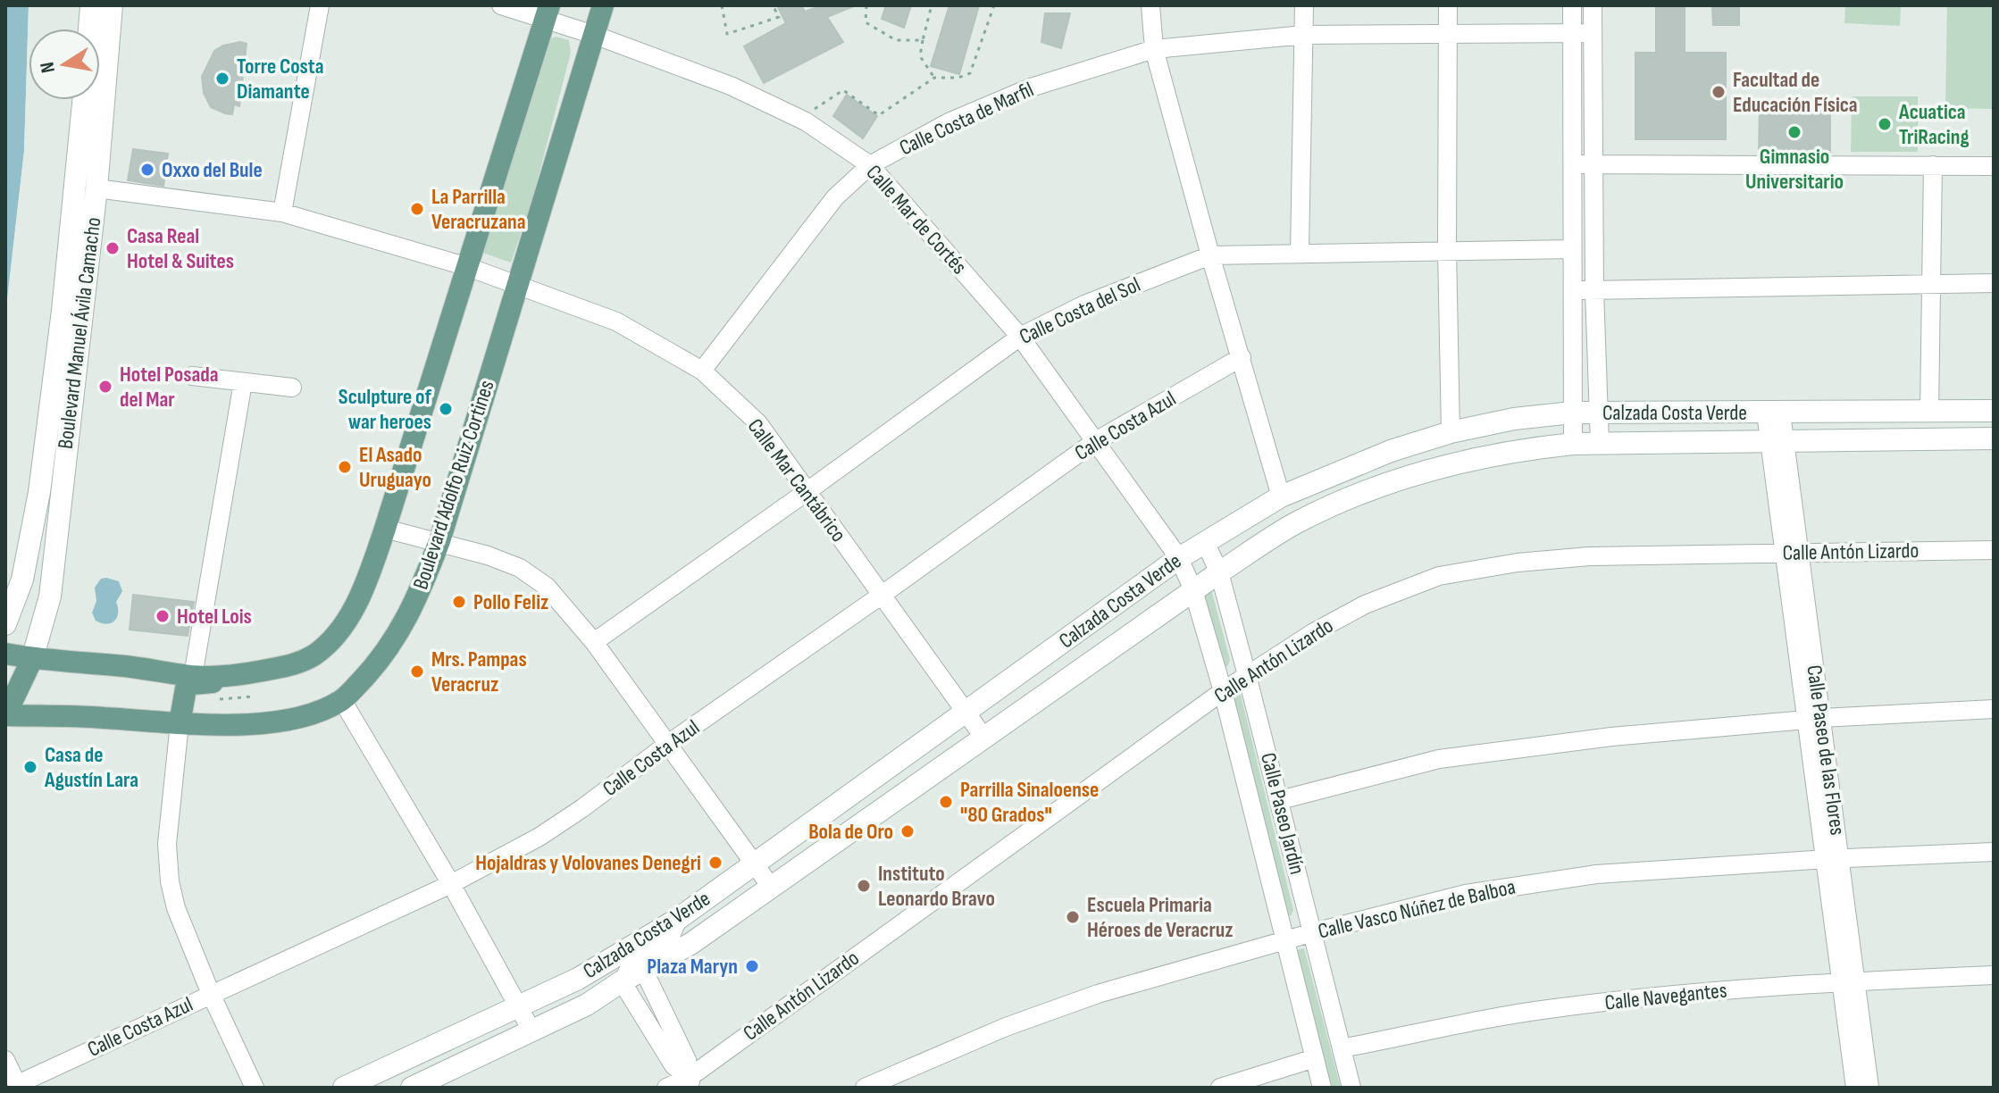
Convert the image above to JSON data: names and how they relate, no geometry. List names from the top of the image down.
{
  "streets": {
    "main road": ["Boulevard Manuel Ávila Camacho", "Calzada Costa Verde", "Boulevard Adolfo Ruiz Cortines"],
    "street": [
      "Calle Costa de Marfil",
      "Calle Mar de Cortés",
      "Calle Costa del Sol",
      "Calle Costa Azul",
      "Calle Mar Cantábrico",
      "Calle Antón Lizardo",
      "Calle Paseo de las Flores",
      "Calle Paseo Jardín",
      "Calle Vasco Núñez de Balboa",
      "Calle Navegantes"
    ]
  },
  "crossings": [
    ["Calle Costa de Marfil", "Calle Mar de Cortés"],
    ["Calle Costa de Marfil", "Calle Mar Cantábrico"],
    ["Calle Mar de Cortés", "Calle Costa del Sol"],
    ["Calle Mar de Cortés", "Calzada Costa Verde"],
    ["Calle Mar de Cortés", "Calle Costa Azul"],
    ["Calle Mar de Cortés", "Boulevard Adolfo Ruiz Cortines"],
    ["Calle Mar de Cortés", "Calle Paseo Jardín"],
    ["Calle Costa del Sol", "Calle Mar Cantábrico"],
    ["Boulevard Manuel Ávila Camacho", "Calle Mar Cantábrico"],
    ["Calzada Costa Verde", "Calle Mar Cantábrico"],
    ["Calzada Costa Verde", "Calle Paseo de las Flores"],
    ["Calzada Costa Verde", "Calle Paseo Jardín"],
    ["Calle Costa Azul", "Calle Mar Cantábrico"],
    ["Calle Mar Cantábrico", "Boulevard Adolfo Ruiz Cortines"],
    ["Calle Antón Lizardo", "Calle Paseo de las Flores"],
    ["Calle Antón Lizardo", "Calle Paseo Jardín"],
    ["Calle Paseo de las Flores", "Calle Vasco Núñez de Balboa"],
    ["Calle Paseo de las Flores", "Calle Navegantes"],
    ["Calle Paseo Jardín", "Calle Vasco Núñez de Balboa"],
    ["Calle Paseo Jardín", "Calle Navegantes"]
  ],
  "places": [
    "Torre Costa Diamante",
    "Facultad de Educación Física",
    "Acuatica TriRacing",
    "Gimnasio Universitario",
    "Oxxo del Bule",
    "La Parrilla Veracruzana",
    "Casa Real Hotel & Suites",
    "Hotel Posada del Mar",
    "Sculpture of war heroes",
    "El Asado Uruguayo",
    "Pollo Feliz",
    "Hotel Lois",
    "Mrs. Pampas Veracruz",
    "Casa de Agustín Lara",
    "Parrilla Sinaloense \"80 Grados\"",
    "Bola de Oro",
    "Hojaldras y Volovanes Denegri",
    "Instituto Leonardo Bravo",
    "Escuela Primaria Héroes de Veracruz",
    "Plaza Maryn"
  ],
  "north": "left"
}
